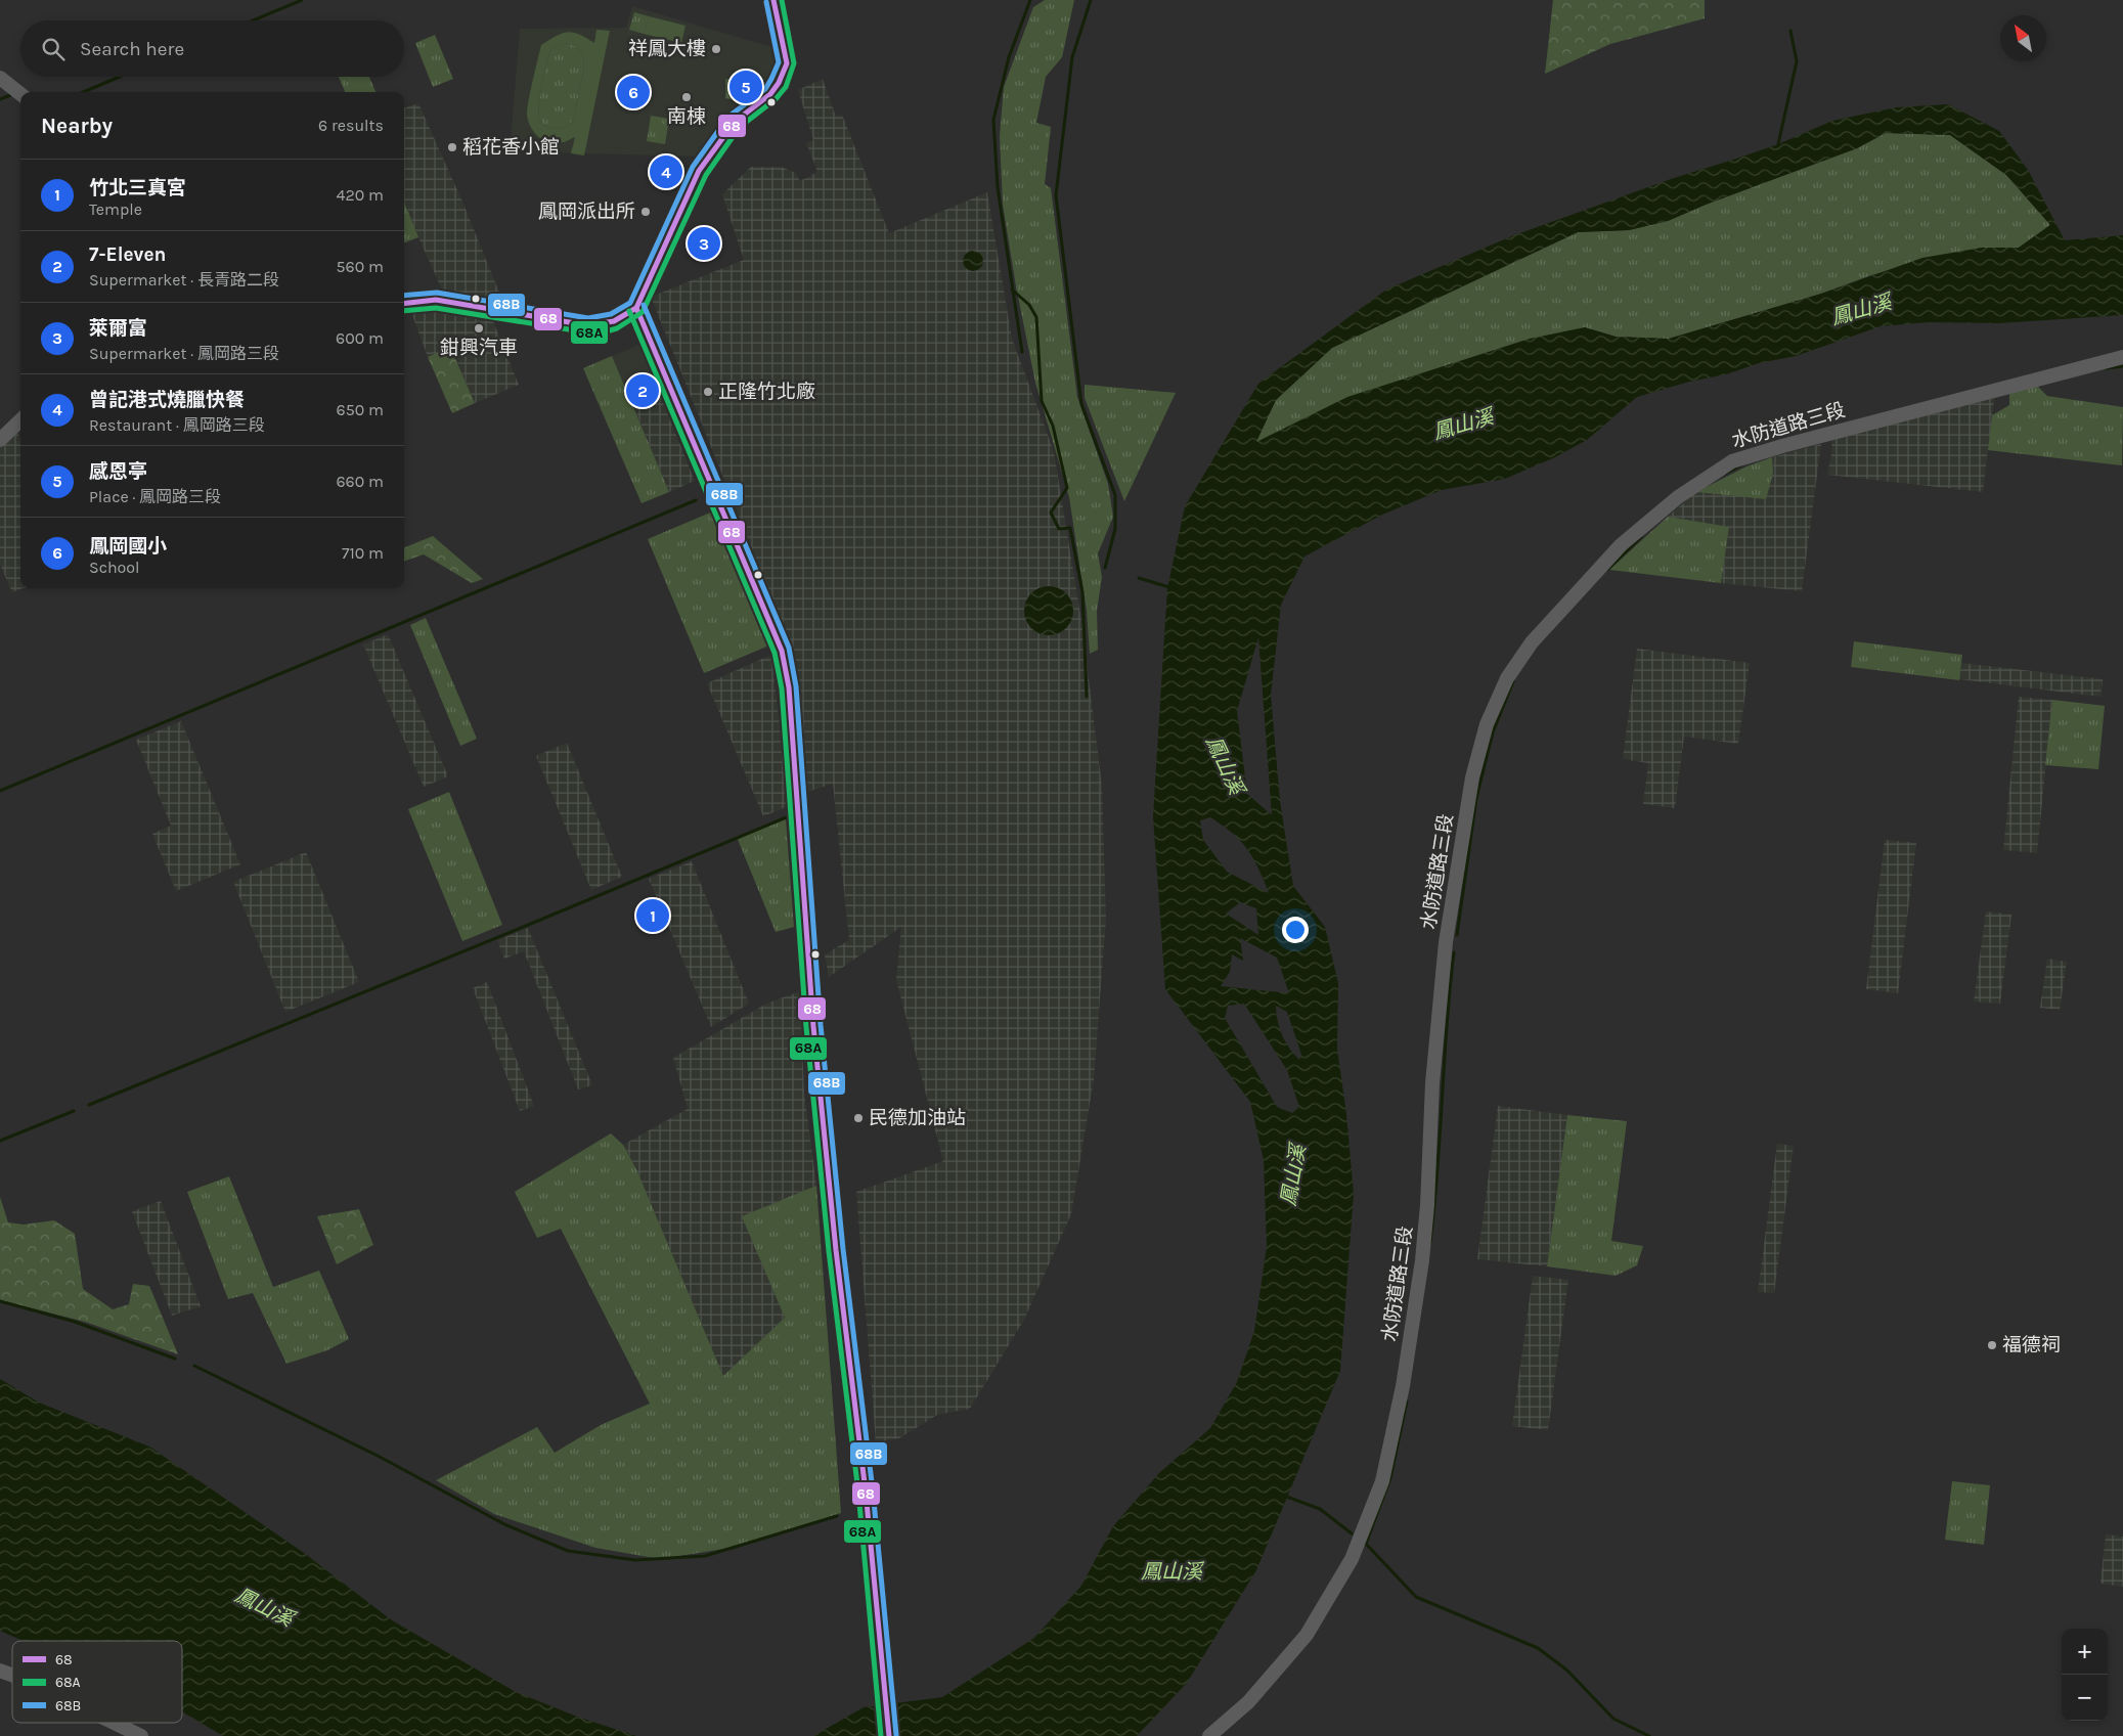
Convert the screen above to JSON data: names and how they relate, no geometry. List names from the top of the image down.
{
  "streets": {
    "street": ["水防道路三段"]
  },
  "water": ["鳳山溪"],
  "places": [
    "祥鳳大樓",
    "南棟",
    "稻花香小館",
    "鳳岡派出所",
    "鉗興汽車",
    "正隆竹北廠",
    "民德加油站",
    "福德祠"
  ],
  "lines": ["transit line 68", "transit line 68A", "transit line 68B"],
  "legend": ["68", "68A", "68B"],
  "north": "top left",
  "page": {
    "search": "Search here",
    "pins": [
      "5",
      "6",
      "4",
      "3",
      "2",
      "1"
    ],
    "heading": ["Nearby", "6 results"],
    "list": [
      {
        "mark": "1",
        "name": "竹北三真宮",
        "note": "Temple",
        "value": "420 m"
      },
      {
        "mark": "2",
        "name": "7-Eleven",
        "note": "Supermarket · 長青路二段",
        "value": "560 m"
      },
      {
        "mark": "3",
        "name": "萊爾富",
        "note": "Supermarket · 鳳岡路三段",
        "value": "600 m"
      },
      {
        "mark": "4",
        "name": "曾記港式燒臘快餐",
        "note": "Restaurant · 鳳岡路三段",
        "value": "650 m"
      },
      {
        "mark": "5",
        "name": "感恩亭",
        "note": "Place · 鳳岡路三段",
        "value": "660 m"
      },
      {
        "mark": "6",
        "name": "鳳岡國小",
        "note": "School",
        "value": "710 m"
      }
    ],
    "map_buttons": ["+", "−"]
  }
}
